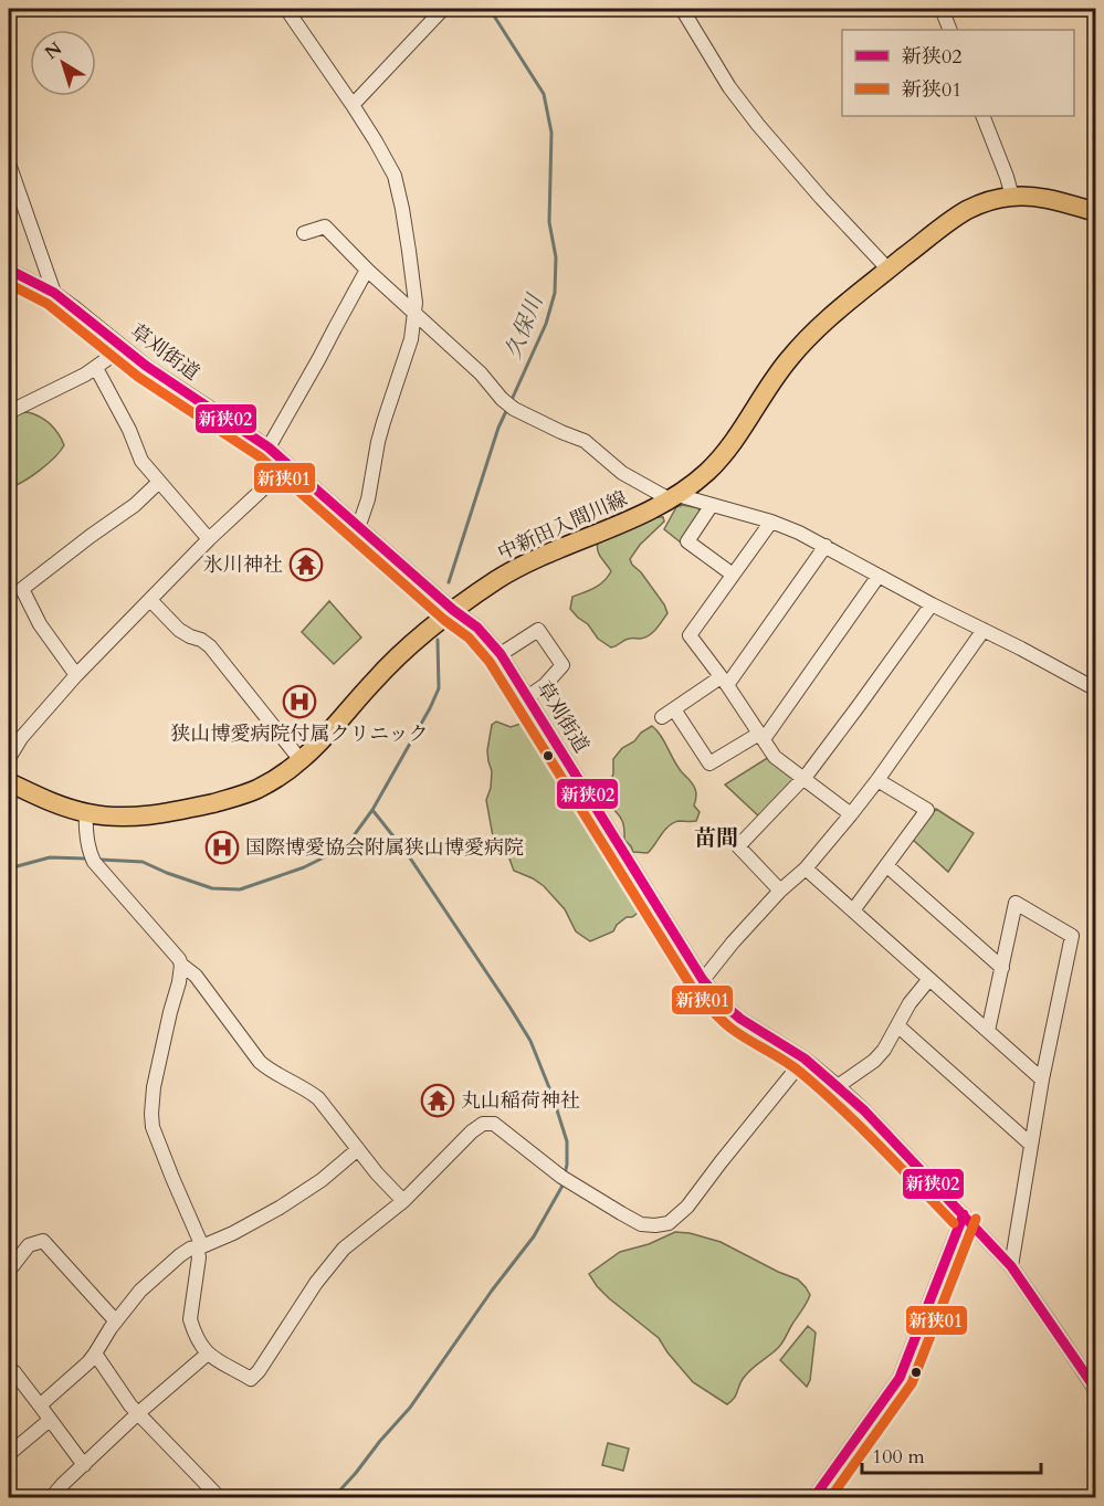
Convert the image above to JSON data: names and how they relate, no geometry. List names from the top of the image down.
{
  "streets": {
    "main road": ["中新田入間川線"],
    "street": ["草刈街道"]
  },
  "crossings": [
    ["草刈街道", "中新田入間川線"]
  ],
  "districts": ["苗間"],
  "water": ["久保川"],
  "places": {
    "temple": ["氷川神社", "丸山稲荷神社"],
    "hospital": ["狭山博愛病院付属クリニック", "国際博愛協会附属狭山博愛病院"]
  },
  "lines": ["transit line 新狭02", "transit line 新狭01"],
  "legend": ["新狭02", "新狭01"],
  "scale_bar": "100 m",
  "north": "top left"
}
